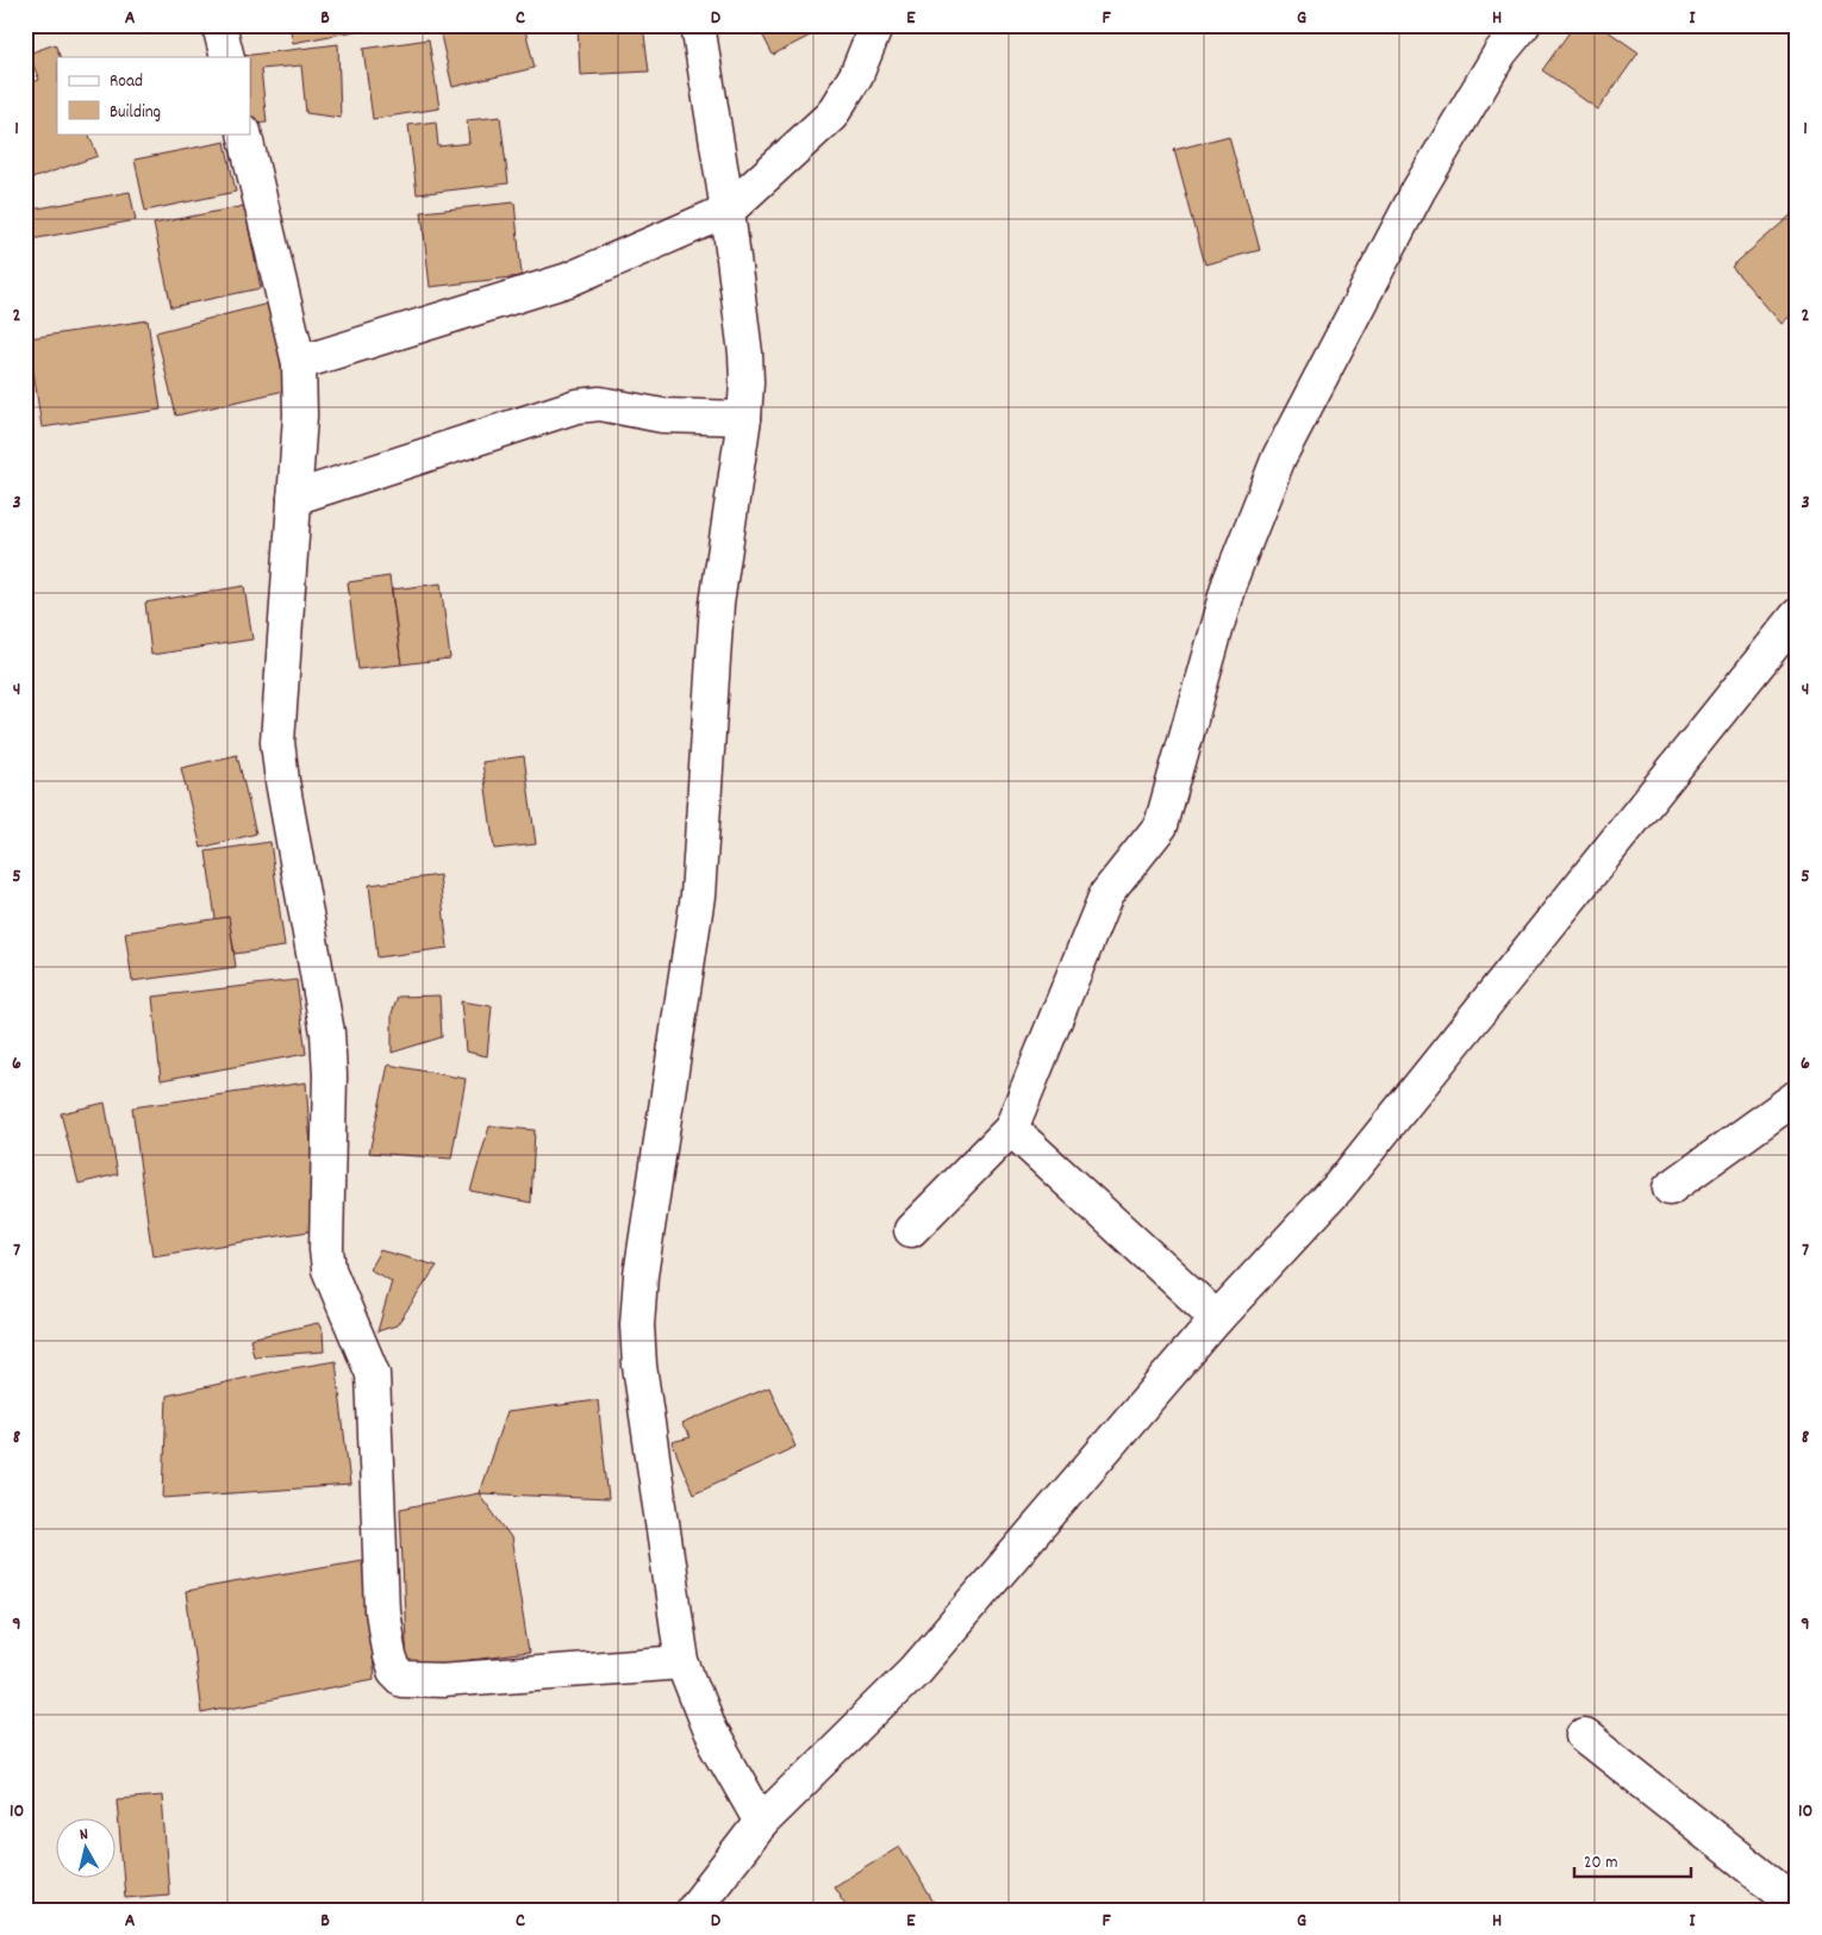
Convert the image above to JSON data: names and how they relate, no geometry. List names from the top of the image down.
{
  "legend": ["Road", "Building"],
  "scale_bar": "20 m",
  "north": "top",
  "grid": {
    "columns": [
      "A",
      "B",
      "C",
      "D",
      "E",
      "F",
      "G",
      "H",
      "I"
    ],
    "rows": [
      "1",
      "2",
      "3",
      "4",
      "5",
      "6",
      "7",
      "8",
      "9",
      "10"
    ]
  }
}
